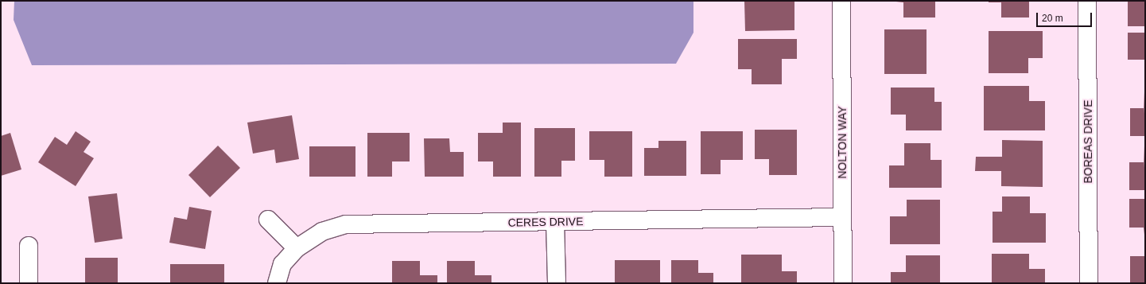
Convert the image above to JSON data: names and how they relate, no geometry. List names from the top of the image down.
{
  "streets": {
    "street": ["BOREAS DRIVE", "NOLTON WAY", "CERES DRIVE"]
  },
  "crossings": [
    ["NOLTON WAY", "CERES DRIVE"]
  ],
  "scale_bar": "20 m"
}
